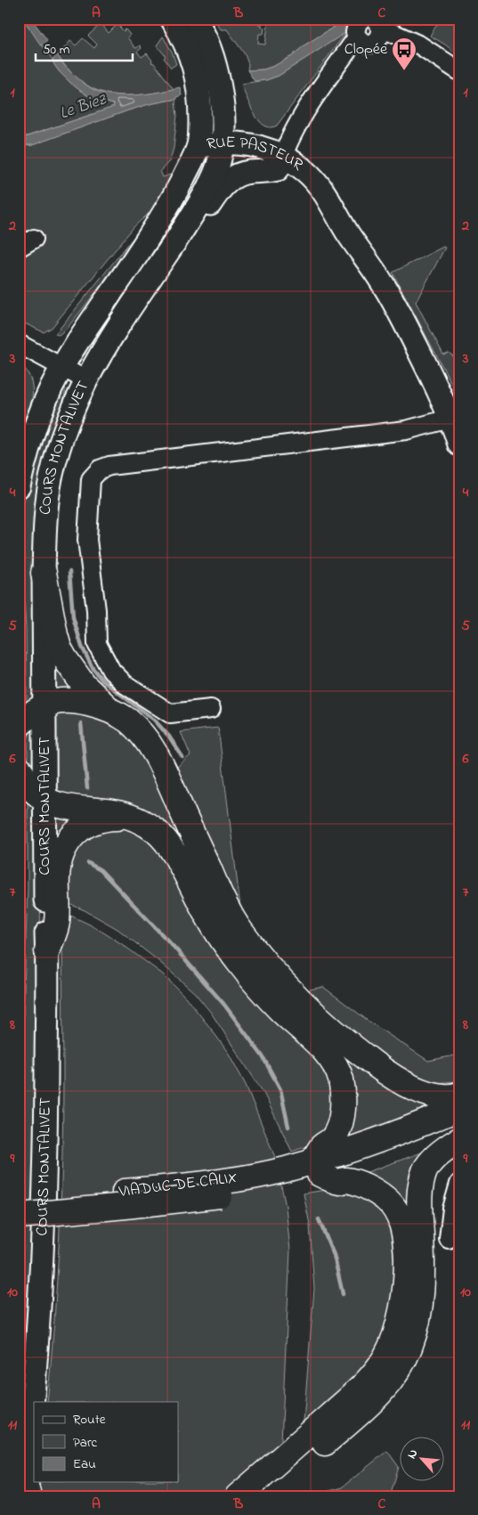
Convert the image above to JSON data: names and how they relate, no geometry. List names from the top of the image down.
{
  "streets": {
    "highway": ["VIADUC DE CALIX"],
    "main road": ["RUE PASTEUR", "COURS MONTALIVET"]
  },
  "crossings": [
    ["RUE PASTEUR", "COURS MONTALIVET"]
  ],
  "water": ["Le Biez"],
  "places": {
    "bus stop": ["Clopée"]
  },
  "legend": ["Route", "Parc", "Eau"],
  "scale_bar": "50 m",
  "north": "top left",
  "grid": {
    "columns": ["A", "B", "C"],
    "rows": [
      "1",
      "2",
      "3",
      "4",
      "5",
      "6",
      "7",
      "8",
      "9",
      "10",
      "11"
    ]
  }
}
